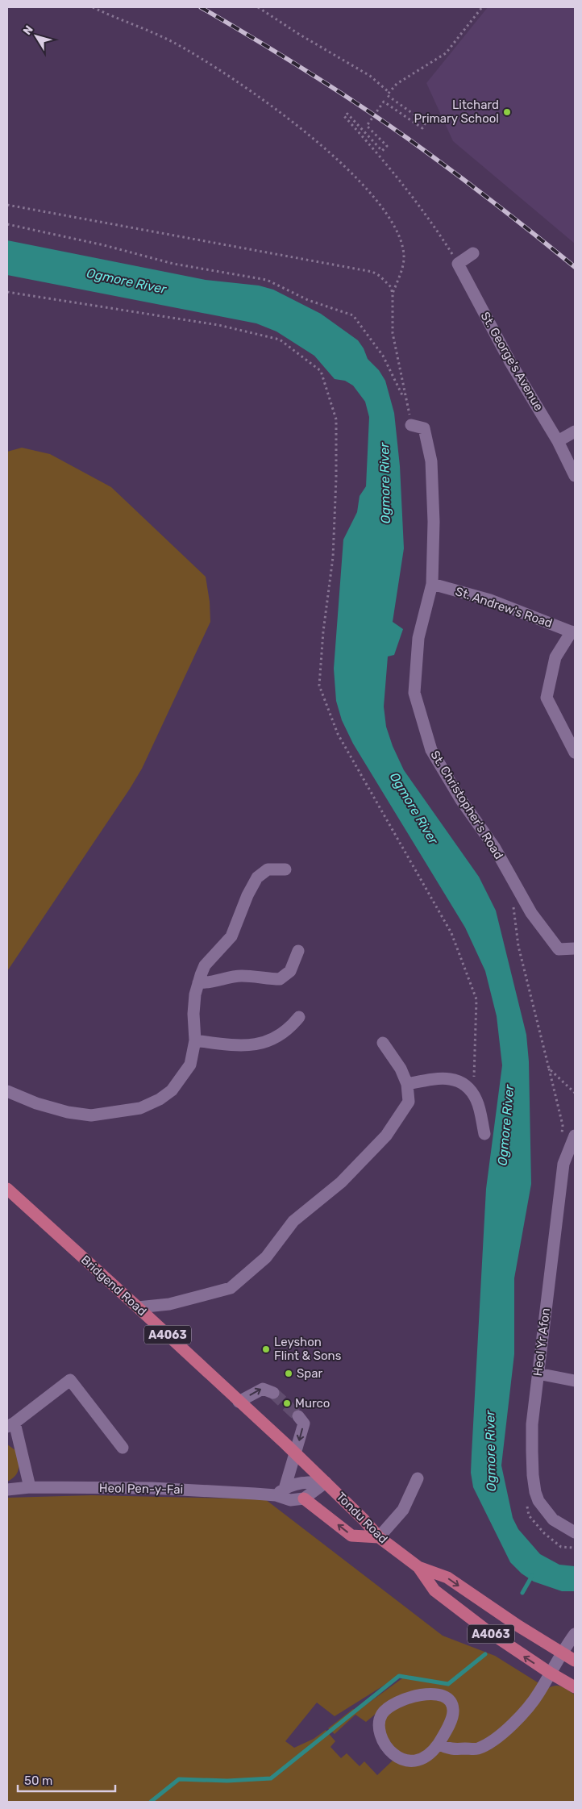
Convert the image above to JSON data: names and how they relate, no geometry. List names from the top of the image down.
{
  "streets": {
    "main road": ["Bridgend Road", "A4063", "Tondu Road"],
    "street": [
      "St. George's Avenue",
      "St. Andrew's Road",
      "St. Christopher's Road",
      "Heol Yr Afon",
      "Heol Pen-y-Fai"
    ]
  },
  "crossings": [
    ["St. Andrew's Road", "St. Christopher's Road"],
    ["Bridgend Road", "Heol Pen-y-Fai"],
    ["Bridgend Road", "Tondu Road"],
    ["Heol Pen-y-Fai", "Tondu Road"]
  ],
  "water": ["Ogmore River"],
  "places": [
    "Litchard Primary School",
    "Leyshon Flint & Sons",
    "Spar",
    "Murco"
  ],
  "scale_bar": "50 m",
  "north": "top left"
}
